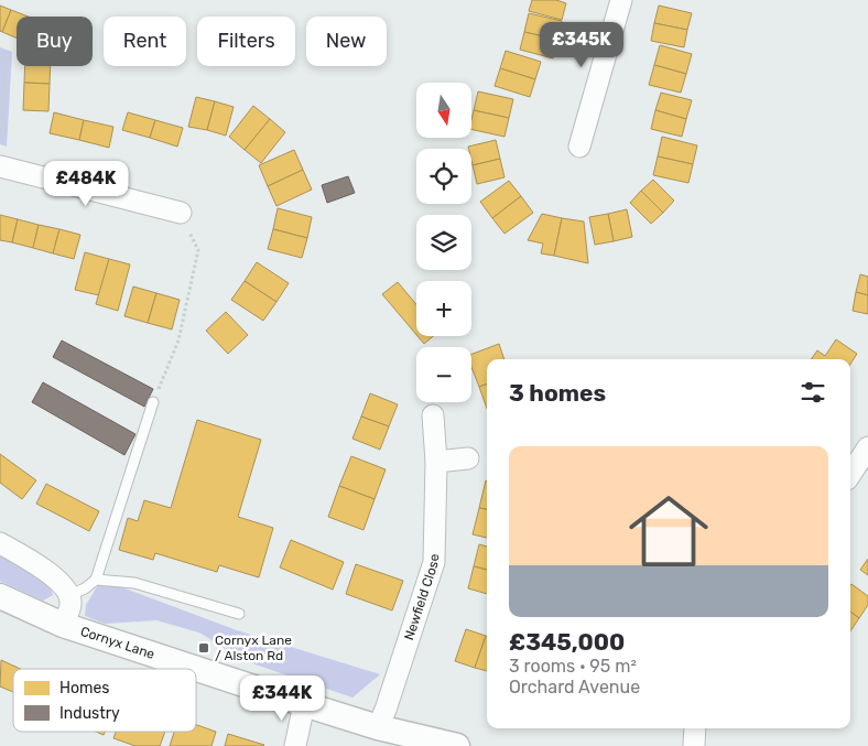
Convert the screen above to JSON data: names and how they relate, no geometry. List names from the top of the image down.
{
  "streets": {
    "street": ["Newfield Close", "Cornyx Lane"]
  },
  "crossings": [
    ["Newfield Close", "Cornyx Lane"]
  ],
  "places": {
    "transit": ["Cornyx Lane / Alston Rd"]
  },
  "legend": ["Homes", "Industry"],
  "north": "bottom",
  "page": {
    "chip": [
      "Buy",
      "Rent",
      "Filters",
      "New"
    ],
    "price": ["£345K", "£484K", "£344K"],
    "map_buttons": ["+", "−"],
    "heading": "3 homes",
    "list": [
      {
        "name": "£345,000",
        "note": "3 rooms · 95 m² · Orchard Avenue"
      }
    ]
  }
}
